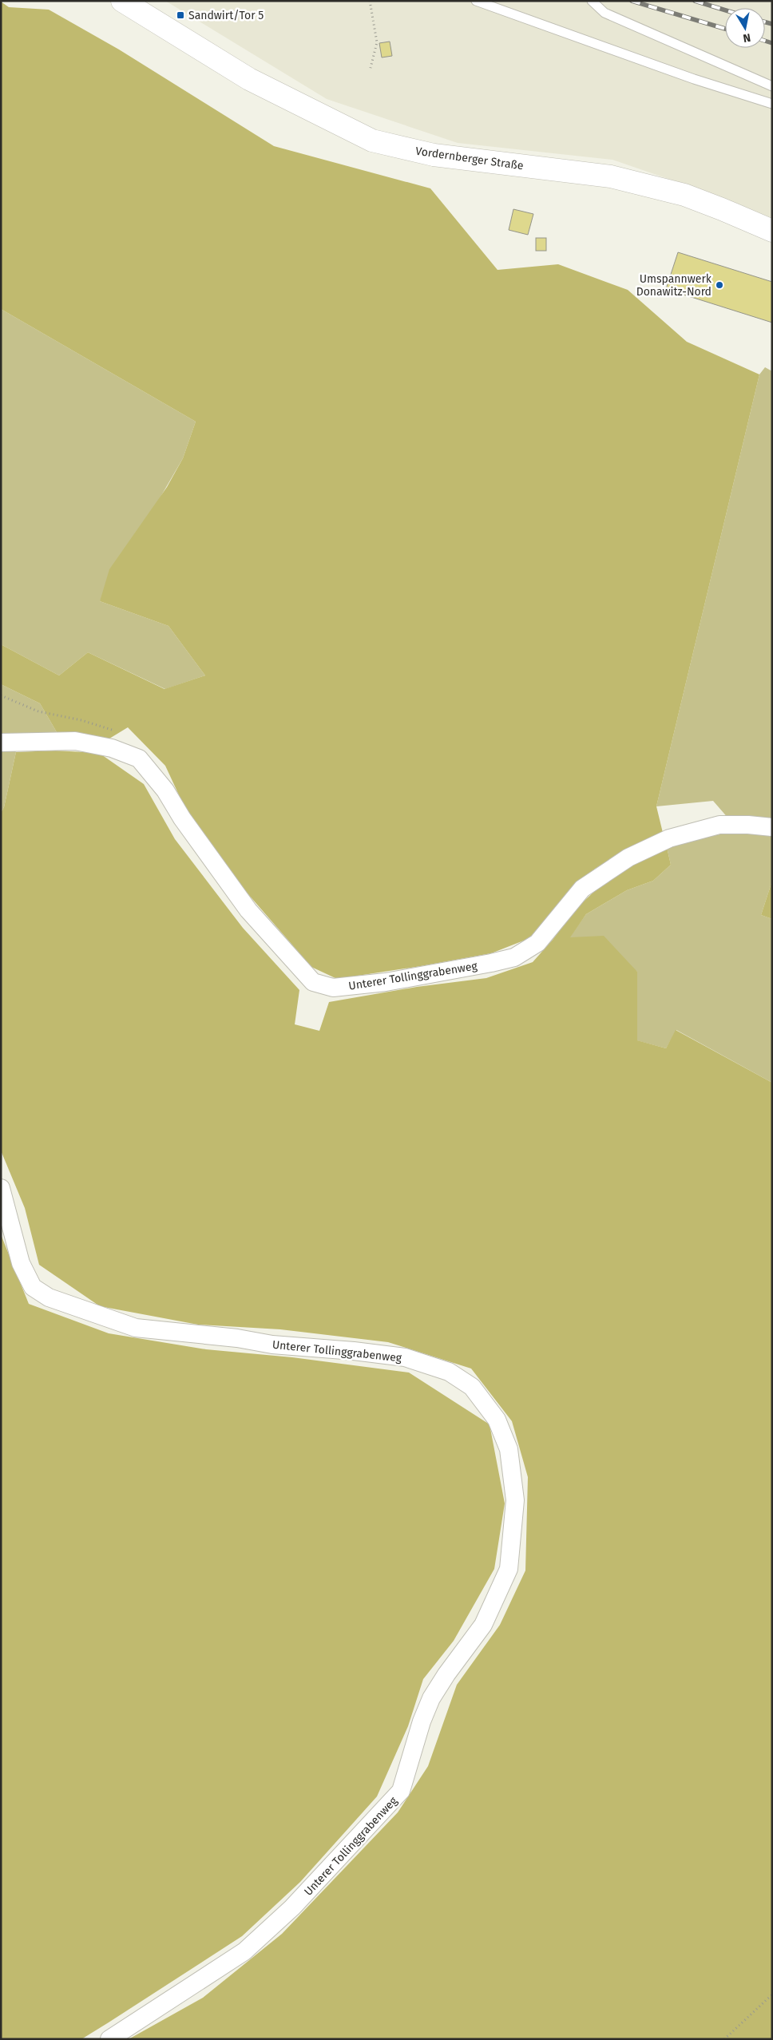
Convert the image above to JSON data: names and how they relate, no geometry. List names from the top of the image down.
{
  "streets": {
    "main road": ["Vordernberger Straße"],
    "street": ["Unterer Tollinggrabenweg"]
  },
  "places": {
    "transit": ["Sandwirt/Tor 5"],
    "other": ["Umspannwerk Donawitz-Nord"]
  },
  "north": "bottom"
}
